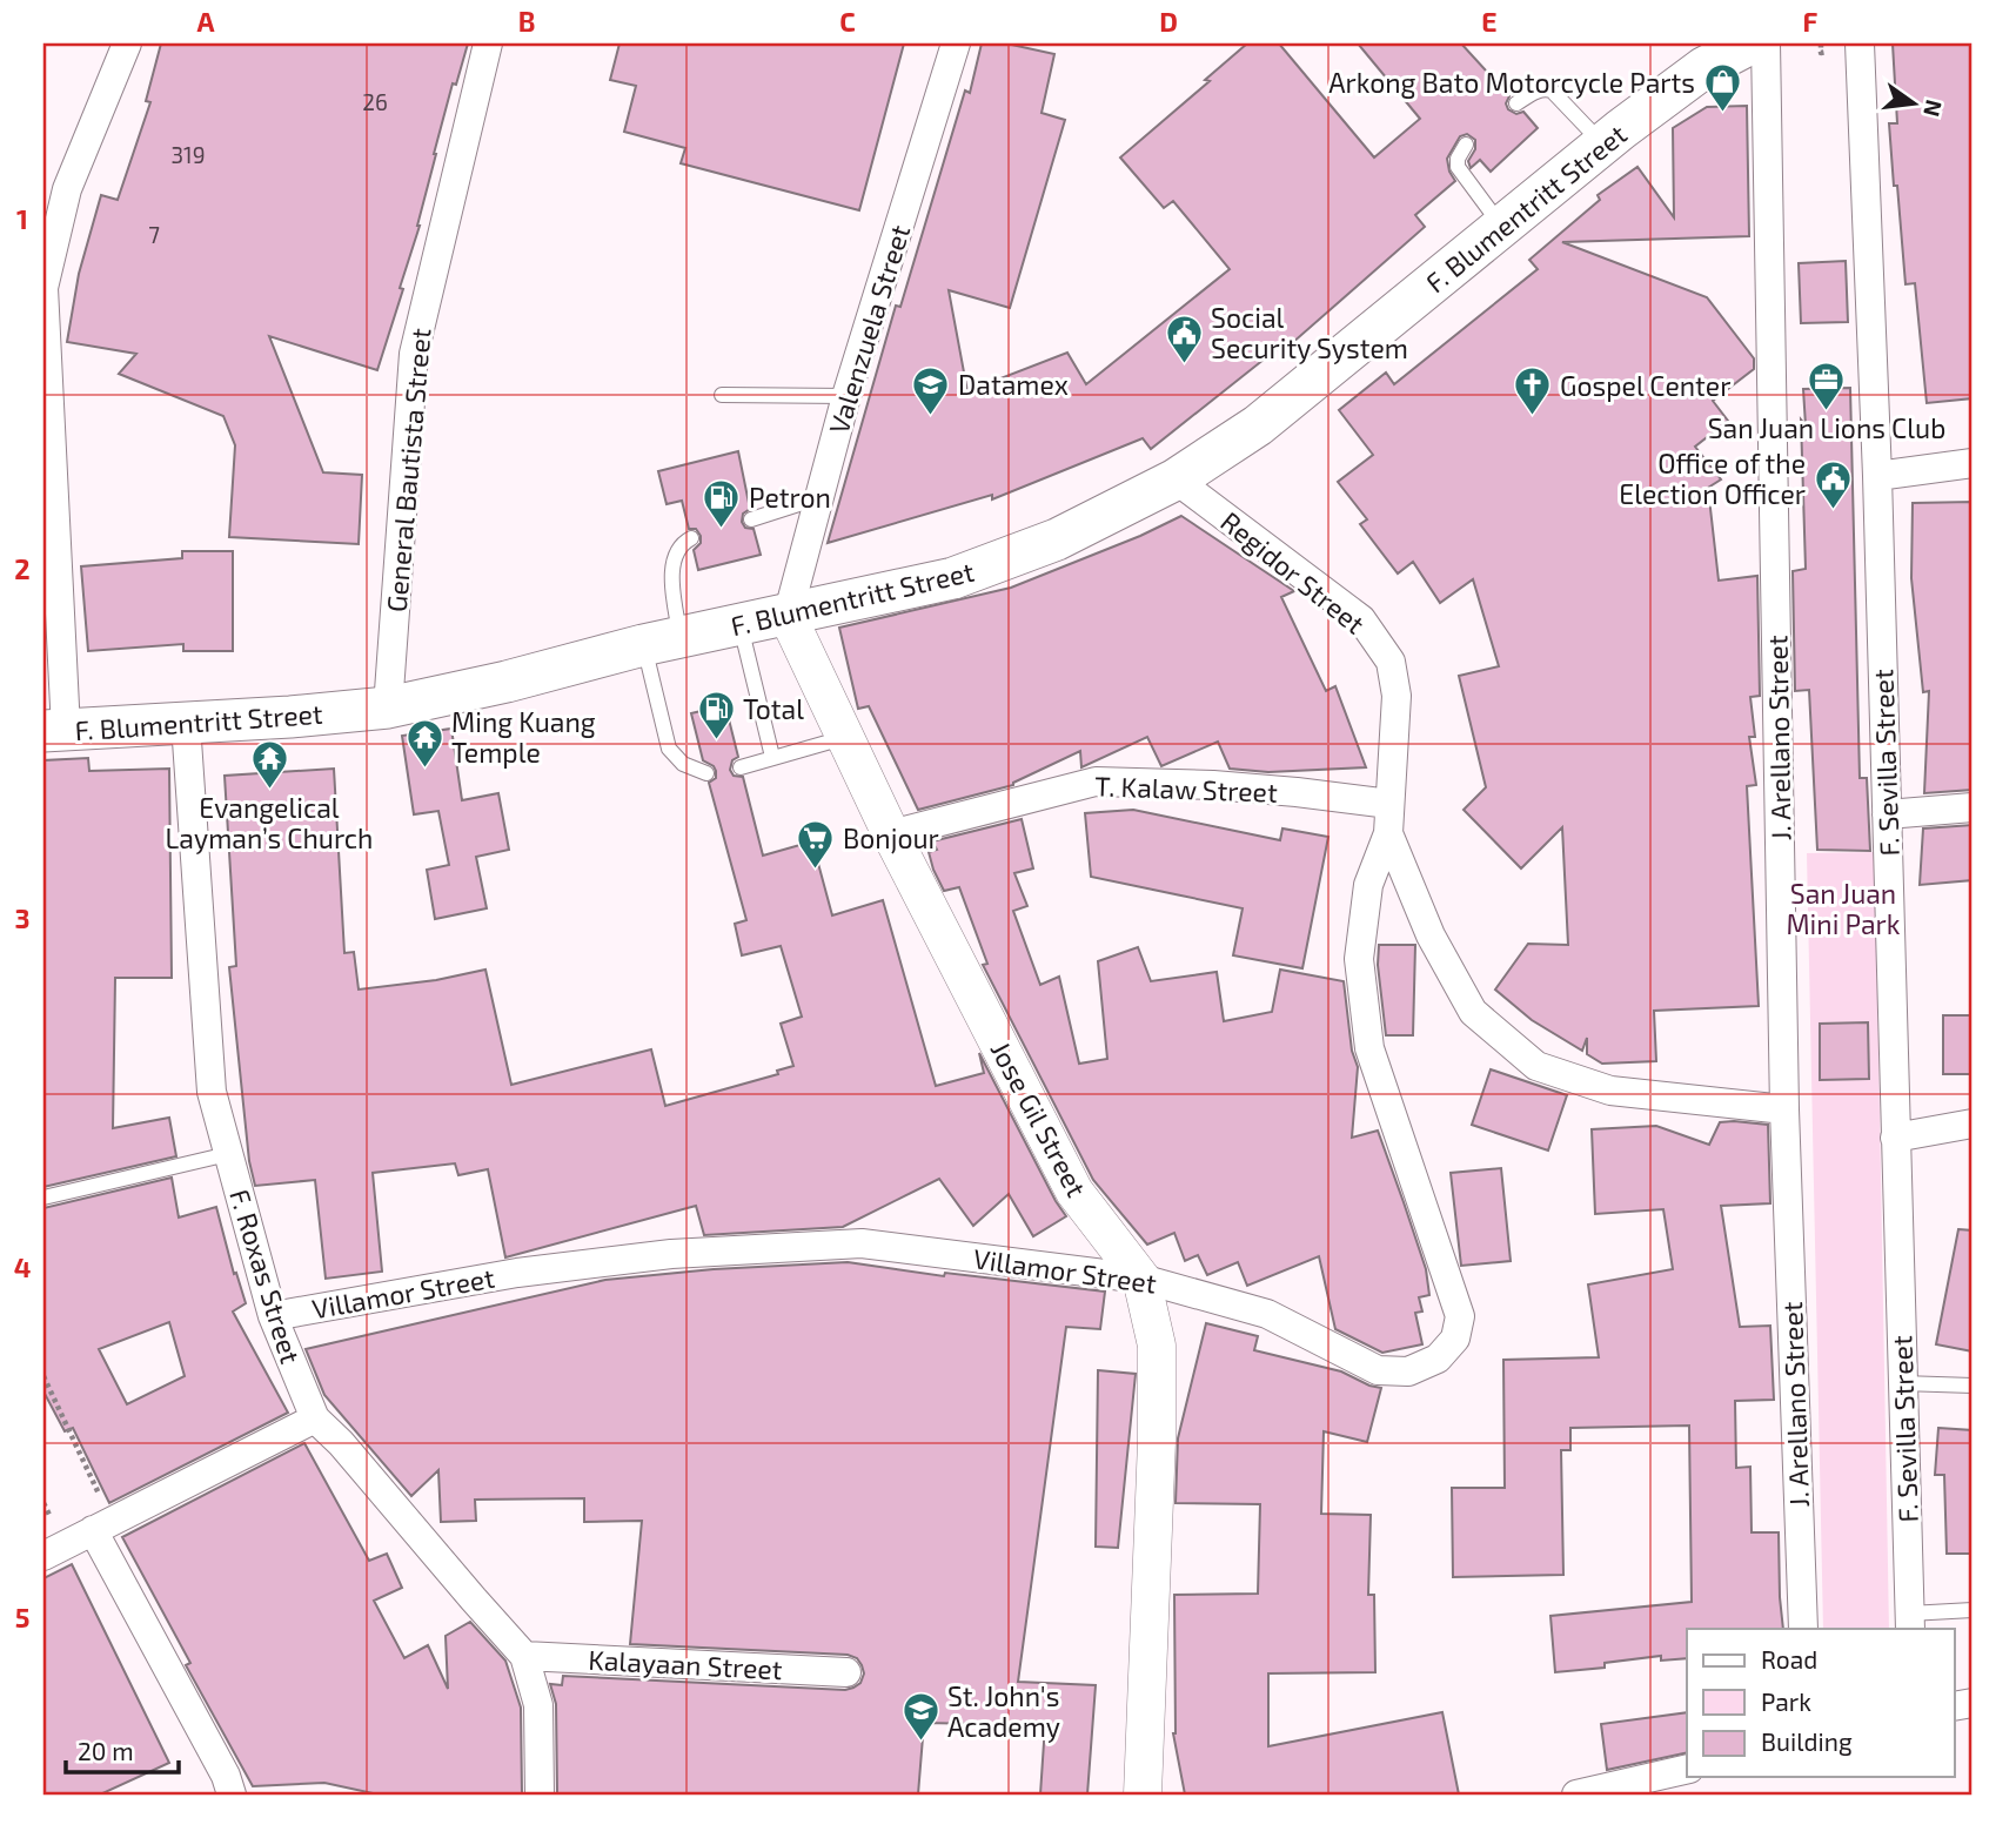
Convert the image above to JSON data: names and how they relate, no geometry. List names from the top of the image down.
{
  "streets": {
    "main road": ["F. Blumentritt Street"],
    "street": [
      "Valenzuela Street",
      "General Bautista Street",
      "Regidor Street",
      "J. Arellano Street",
      "F. Sevilla Street",
      "T. Kalaw Street",
      "Jose Gil Street",
      "Villamor Street",
      "F. Roxas Street",
      "Kalayaan Street"
    ]
  },
  "crossings": [
    ["F. Blumentritt Street", "Valenzuela Street"],
    ["F. Blumentritt Street", "General Bautista Street"],
    ["F. Blumentritt Street", "Regidor Street"],
    ["F. Blumentritt Street", "Jose Gil Street"],
    ["F. Blumentritt Street", "F. Roxas Street"],
    ["Valenzuela Street", "Jose Gil Street"],
    ["Regidor Street", "J. Arellano Street"],
    ["Regidor Street", "T. Kalaw Street"],
    ["Regidor Street", "Villamor Street"],
    ["T. Kalaw Street", "Jose Gil Street"],
    ["Jose Gil Street", "Villamor Street"],
    ["Villamor Street", "F. Roxas Street"],
    ["F. Roxas Street", "Kalayaan Street"]
  ],
  "parks": ["San Juan Mini Park"],
  "places": {
    "shop": ["Arkong Bato Motorcycle Parts"],
    "public building": ["Social Security System", "Office of the Election Officer"],
    "office": ["San Juan Lions Club"],
    "school or university": ["Datamex", "St. John's Academy"],
    "church": ["Gospel Center"],
    "fuel station": ["Petron", "Total"],
    "temple": ["Ming Kuang Temple", "Evangelical Layman’s Church"],
    "supermarket": ["Bonjour"]
  },
  "house_numbers": ["26", "319", "7"],
  "legend": ["Road", "Park", "Building"],
  "scale_bar": "20 m",
  "north": "right",
  "grid": {
    "columns": [
      "A",
      "B",
      "C",
      "D",
      "E",
      "F"
    ],
    "rows": [
      "1",
      "2",
      "3",
      "4",
      "5"
    ]
  }
}
